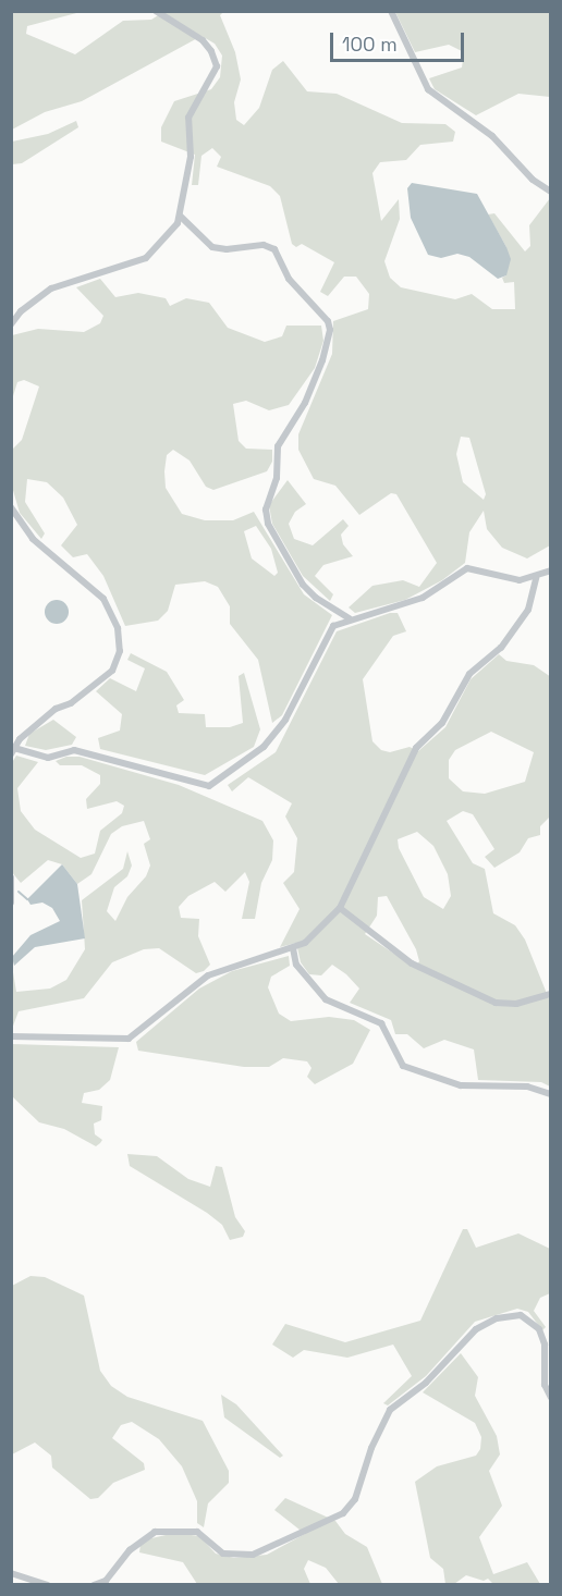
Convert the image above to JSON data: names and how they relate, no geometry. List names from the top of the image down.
{
  "scale_bar": "100 m"
}
